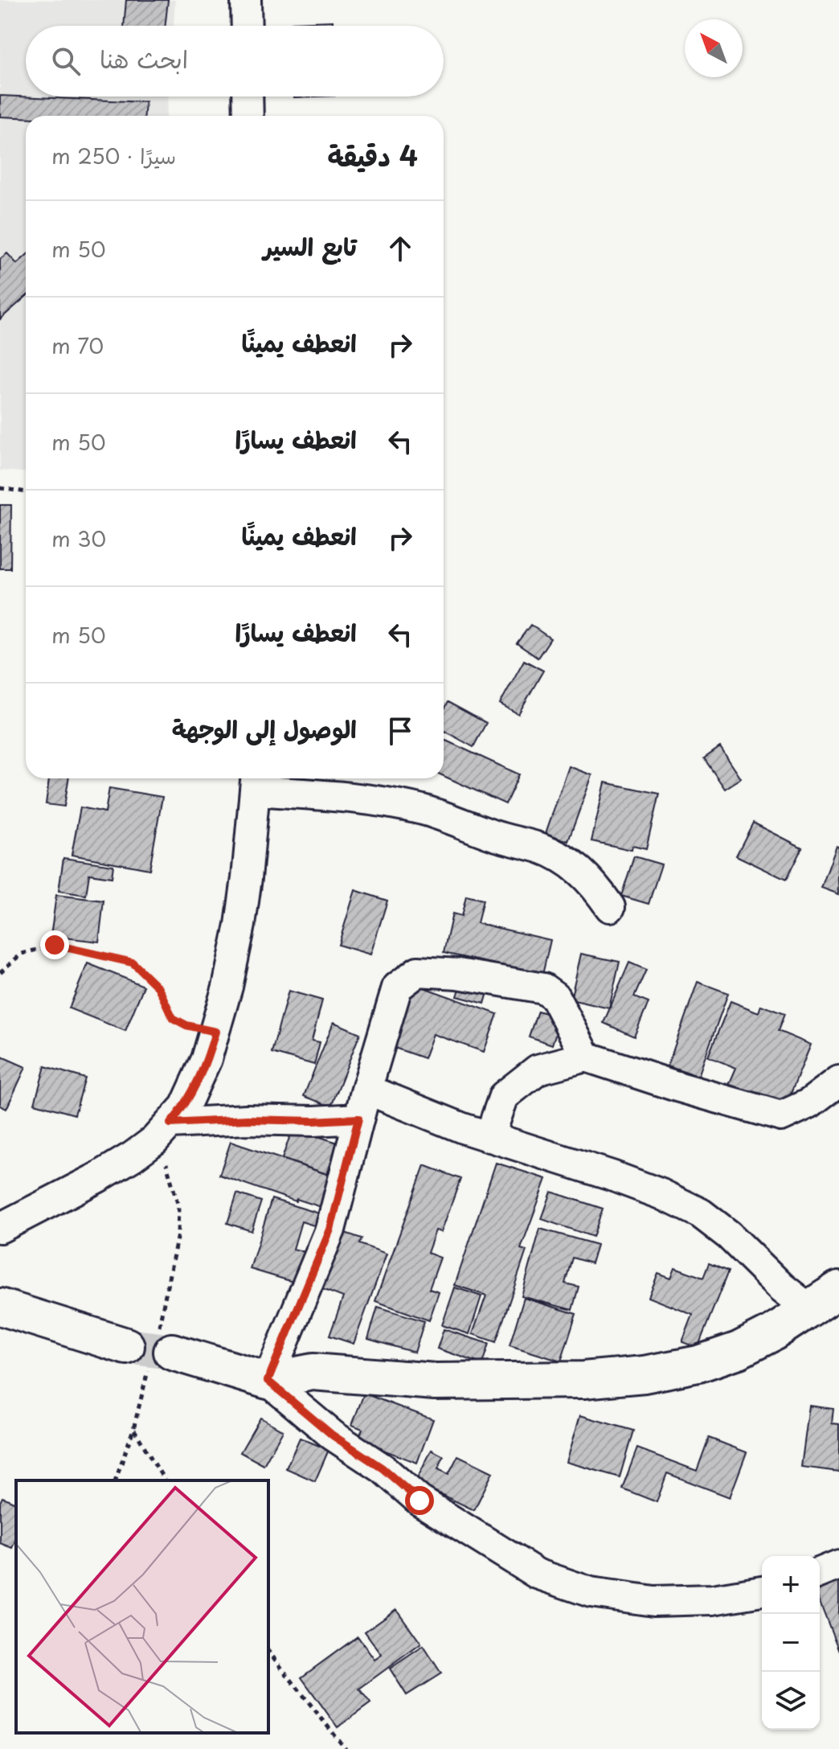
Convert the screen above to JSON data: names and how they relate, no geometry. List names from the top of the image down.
{
  "north": "top left",
  "page": {
    "search": "ابحث هنا",
    "heading": ["4 دقيقة", "سيرًا · 250 m"],
    "list": [
      ["تابع السير", "50 m"],
      ["انعطف يمينًا", "70 m"],
      ["انعطف يسارًا", "50 m"],
      ["انعطف يمينًا", "30 m"],
      ["انعطف يسارًا", "50 m"],
      "الوصول إلى الوجهة"
    ],
    "map_buttons": ["+", "−"]
  }
}
